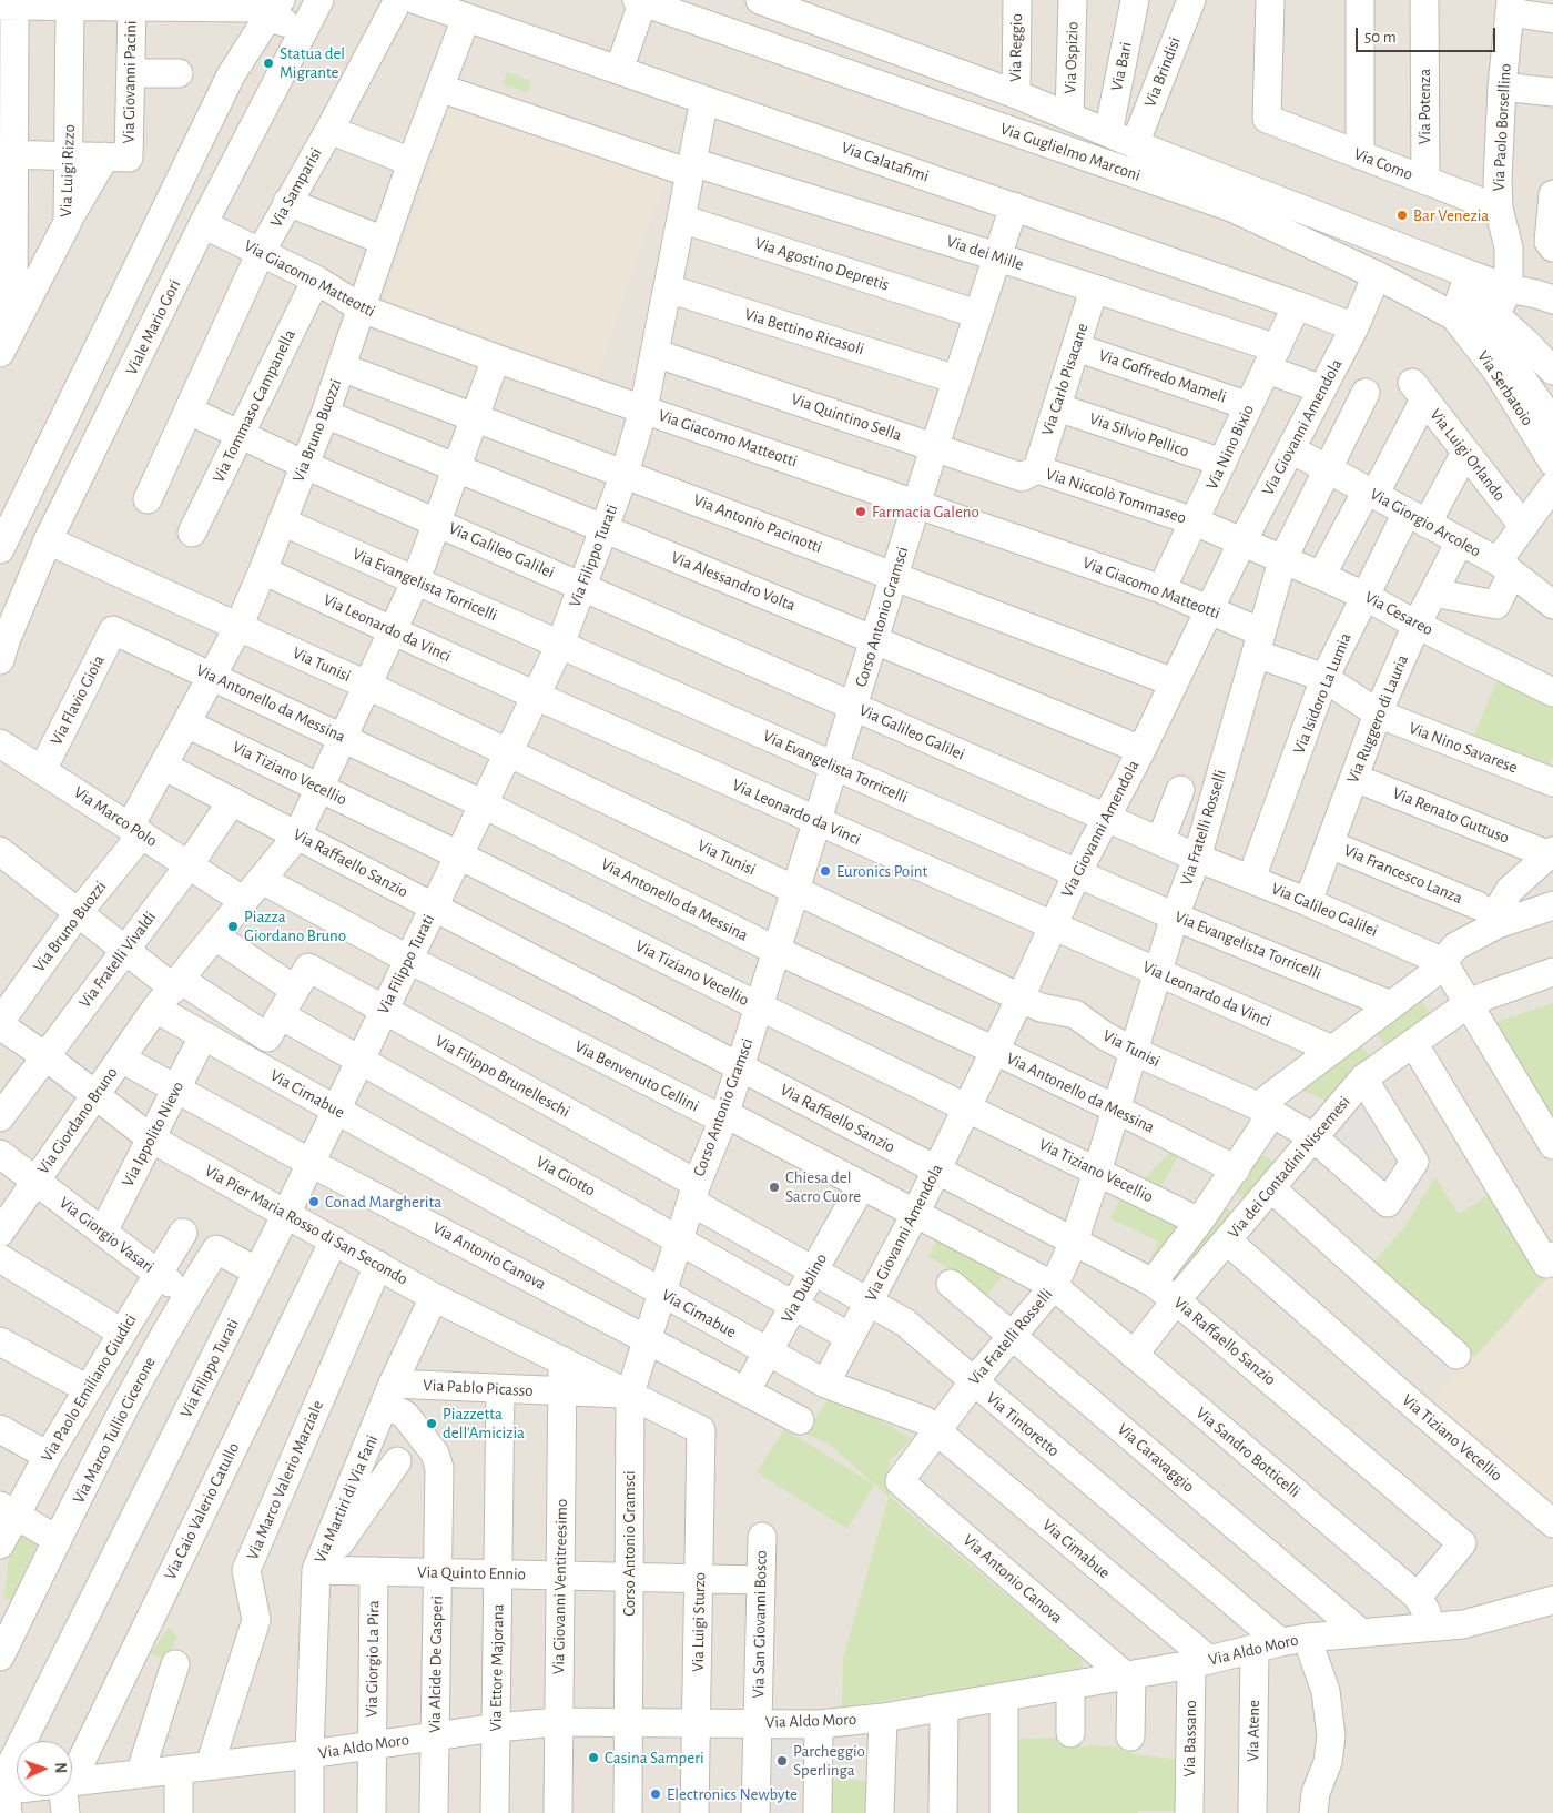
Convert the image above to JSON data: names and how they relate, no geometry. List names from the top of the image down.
{
  "streets": {
    "street": [
      "Via Reggio",
      "Via Ospizio",
      "Via Bari",
      "Via Brindisi",
      "Via Giovanni Pacini",
      "Via Potenza",
      "Via Paolo Borsellino",
      "Via Guglielmo Marconi",
      "Via Calatafimi",
      "Via Como",
      "Via Luigi Rizzo",
      "Via Samparisi",
      "Via dei Mille",
      "Via Agostino Depretis",
      "Via Giacomo Matteotti",
      "Viale Mario Gori",
      "Via Bettino Ricasoli",
      "Via Goffredo Mameli",
      "Via Carlo Pisacane",
      "Via Serbatoio",
      "Via Tommaso Campanella",
      "Via Quintino Sella",
      "Via Giovanni Amendola",
      "Via Bruno Buozzi",
      "Via Silvio Pellico",
      "Via Nino Bixio",
      "Via Luigi Orlando",
      "Via Niccolò Tommaseo",
      "Via Giorgio Arcoleo",
      "Via Antonio Pacinotti",
      "Via Galileo Galilei",
      "Via Filippo Turati",
      "Via Alessandro Volta",
      "Via Evangelista Torricelli",
      "Via Cesareo",
      "Corso Antonio Gramsci",
      "Via Leonardo da Vinci",
      "Via Tunisi",
      "Via Isidoro La Lumia",
      "Via Flavio Gioia",
      "Via Antonello da Messina",
      "Via Ruggero di Lauria",
      "Via Nino Savarese",
      "Via Tiziano Vecellio",
      "Via Renato Guttuso",
      "Via Marco Polo",
      "Via Fratelli Rosselli",
      "Via Raffaello Sanzio",
      "Via Francesco Lanza",
      "Via Fratelli Vivaldi",
      "Via Filippo Brunelleschi",
      "Via Benvenuto Cellini",
      "Via Cimabue",
      "Via Giordano Bruno",
      "Via Ippolito Nievo",
      "Via dei Contadini Niscemesi",
      "Via Giotto",
      "Via Pier Maria Rosso di San Secondo",
      "Via Giorgio Vasari",
      "Via Antonio Canova",
      "Via Dublino",
      "Via Paolo Emiliano Giudici",
      "Via Pablo Picasso",
      "Via Tintoretto",
      "Via Marco Tullio Cicerone",
      "Via Sandro Botticelli",
      "Via Caravaggio",
      "Via Marco Valerio Marziale",
      "Via Martiri di Via Fani",
      "Via Caio Valerio Catullo",
      "Via Quinto Ennio",
      "Via Giovanni Ventitreesimo",
      "Via Luigi Sturzo",
      "Via San Giovanni Bosco",
      "Via Aldo Moro",
      "Via Giorgio La Pira",
      "Via Alcide De Gasperi",
      "Via Ettore Majorana",
      "Via Atene",
      "Via Bassano"
    ]
  },
  "crossings": [
    ["Via Reggio", "Via Guglielmo Marconi"],
    ["Via Ospizio", "Via Guglielmo Marconi"],
    ["Via Bari", "Via Guglielmo Marconi"],
    ["Via Brindisi", "Via Guglielmo Marconi"],
    ["Via Potenza", "Via Como"],
    ["Via Paolo Borsellino", "Via Guglielmo Marconi"],
    ["Via Paolo Borsellino", "Via Como"],
    ["Via Guglielmo Marconi", "Via Serbatoio"],
    ["Via Guglielmo Marconi", "Via Giovanni Amendola"],
    ["Via Calatafimi", "Via Giovanni Amendola"],
    ["Via Calatafimi", "Via Bruno Buozzi"],
    ["Via Calatafimi", "Via Nino Bixio"],
    ["Via Calatafimi", "Via Filippo Turati"],
    ["Via Calatafimi", "Corso Antonio Gramsci"],
    ["Via Samparisi", "Via Giacomo Matteotti"],
    ["Via Samparisi", "Via Galileo Galilei"],
    ["Via dei Mille", "Via Carlo Pisacane"],
    ["Via dei Mille", "Via Giovanni Amendola"],
    ["Via dei Mille", "Via Bruno Buozzi"],
    ["Via dei Mille", "Via Nino Bixio"],
    ["Via dei Mille", "Via Filippo Turati"],
    ["Via dei Mille", "Corso Antonio Gramsci"],
    ["Via Agostino Depretis", "Via Filippo Turati"],
    ["Via Agostino Depretis", "Corso Antonio Gramsci"],
    ["Via Giacomo Matteotti", "Viale Mario Gori"],
    ["Via Giacomo Matteotti", "Via Tommaso Campanella"],
    ["Via Giacomo Matteotti", "Via Giovanni Amendola"],
    ["Via Giacomo Matteotti", "Via Bruno Buozzi"],
    ["Via Giacomo Matteotti", "Via Nino Bixio"],
    ["Via Giacomo Matteotti", "Via Filippo Turati"],
    ["Via Giacomo Matteotti", "Corso Antonio Gramsci"],
    ["Via Giacomo Matteotti", "Via Nino Savarese"],
    ["Via Giacomo Matteotti", "Via Fratelli Rosselli"],
    ["Via Giacomo Matteotti", "Via Giordano Bruno"],
    ["Viale Mario Gori", "Via Tunisi"],
    ["Via Bettino Ricasoli", "Via Filippo Turati"],
    ["Via Bettino Ricasoli", "Corso Antonio Gramsci"],
    ["Via Goffredo Mameli", "Via Carlo Pisacane"],
    ["Via Goffredo Mameli", "Via Nino Bixio"],
    ["Via Carlo Pisacane", "Via Quintino Sella"],
    ["Via Carlo Pisacane", "Via Silvio Pellico"],
    ["Via Carlo Pisacane", "Via Niccolò Tommaseo"],
    ["Via Tommaso Campanella", "Via Galileo Galilei"],
    ["Via Quintino Sella", "Via Niccolò Tommaseo"],
    ["Via Quintino Sella", "Via Filippo Turati"],
    ["Via Quintino Sella", "Corso Antonio Gramsci"],
    ["Via Giovanni Amendola", "Via Niccolò Tommaseo"],
    ["Via Giovanni Amendola", "Via Giorgio Arcoleo"],
    ["Via Giovanni Amendola", "Via Antonio Pacinotti"],
    ["Via Giovanni Amendola", "Via Galileo Galilei"],
    ["Via Giovanni Amendola", "Via Alessandro Volta"],
    ["Via Giovanni Amendola", "Via Evangelista Torricelli"],
    ["Via Giovanni Amendola", "Via Cesareo"],
    ["Via Giovanni Amendola", "Via Leonardo da Vinci"],
    ["Via Giovanni Amendola", "Via Tunisi"],
    ["Via Giovanni Amendola", "Via Antonello da Messina"],
    ["Via Giovanni Amendola", "Via Tiziano Vecellio"],
    ["Via Giovanni Amendola", "Via Raffaello Sanzio"],
    ["Via Giovanni Amendola", "Via Benvenuto Cellini"],
    ["Via Giovanni Amendola", "Via Cimabue"],
    ["Via Giovanni Amendola", "Via Giotto"],
    ["Via Giovanni Amendola", "Via Tintoretto"],
    ["Via Bruno Buozzi", "Via Antonio Pacinotti"],
    ["Via Bruno Buozzi", "Via Galileo Galilei"],
    ["Via Bruno Buozzi", "Via Alessandro Volta"],
    ["Via Bruno Buozzi", "Via Evangelista Torricelli"],
    ["Via Bruno Buozzi", "Via Leonardo da Vinci"],
    ["Via Bruno Buozzi", "Via Tunisi"],
    ["Via Bruno Buozzi", "Via Antonello da Messina"],
    ["Via Bruno Buozzi", "Via Tiziano Vecellio"],
    ["Via Bruno Buozzi", "Via Marco Polo"],
    ["Via Bruno Buozzi", "Via Raffaello Sanzio"],
    ["Via Bruno Buozzi", "Via Pier Maria Rosso di San Secondo"],
    ["Via Silvio Pellico", "Via Nino Bixio"],
    ["Via Nino Bixio", "Via Niccolò Tommaseo"],
    ["Via Luigi Orlando", "Via Giorgio Arcoleo"],
    ["Via Luigi Orlando", "Via Isidoro La Lumia"],
    ["Via Niccolò Tommaseo", "Via Cesareo"],
    ["Via Giorgio Arcoleo", "Via Isidoro La Lumia"],
    ["Via Giorgio Arcoleo", "Via Ruggero di Lauria"],
    ["Via Giorgio Arcoleo", "Via Fratelli Rosselli"],
    ["Via Antonio Pacinotti", "Via Filippo Turati"],
    ["Via Antonio Pacinotti", "Corso Antonio Gramsci"],
    ["Via Antonio Pacinotti", "Via Giordano Bruno"],
    ["Via Galileo Galilei", "Via Filippo Turati"],
    ["Via Galileo Galilei", "Corso Antonio Gramsci"],
    ["Via Galileo Galilei", "Via Isidoro La Lumia"],
    ["Via Galileo Galilei", "Via Ruggero di Lauria"],
    ["Via Galileo Galilei", "Via Fratelli Rosselli"],
    ["Via Galileo Galilei", "Via Giordano Bruno"],
    ["Via Filippo Turati", "Via Alessandro Volta"],
    ["Via Filippo Turati", "Via Evangelista Torricelli"],
    ["Via Filippo Turati", "Via Leonardo da Vinci"],
    ["Via Filippo Turati", "Via Tunisi"],
    ["Via Filippo Turati", "Via Antonello da Messina"],
    ["Via Filippo Turati", "Via Tiziano Vecellio"],
    ["Via Filippo Turati", "Via Raffaello Sanzio"],
    ["Via Filippo Turati", "Via Filippo Brunelleschi"],
    ["Via Filippo Turati", "Via Benvenuto Cellini"],
    ["Via Filippo Turati", "Via Cimabue"],
    ["Via Filippo Turati", "Via Giotto"],
    ["Via Filippo Turati", "Via Pier Maria Rosso di San Secondo"],
    ["Via Filippo Turati", "Via Antonio Canova"],
    ["Via Filippo Turati", "Via Marco Tullio Cicerone"],
    ["Via Alessandro Volta", "Corso Antonio Gramsci"],
    ["Via Alessandro Volta", "Via Giordano Bruno"],
    ["Via Evangelista Torricelli", "Corso Antonio Gramsci"],
    ["Via Evangelista Torricelli", "Via Fratelli Rosselli"],
    ["Via Evangelista Torricelli", "Via Giordano Bruno"],
    ["Via Cesareo", "Via Isidoro La Lumia"],
    ["Via Cesareo", "Via Ruggero di Lauria"],
    ["Via Cesareo", "Via Fratelli Rosselli"],
    ["Corso Antonio Gramsci", "Via Leonardo da Vinci"],
    ["Corso Antonio Gramsci", "Via Tunisi"],
    ["Corso Antonio Gramsci", "Via Antonello da Messina"],
    ["Corso Antonio Gramsci", "Via Tiziano Vecellio"],
    ["Corso Antonio Gramsci", "Via Raffaello Sanzio"],
    ["Corso Antonio Gramsci", "Via Filippo Brunelleschi"],
    ["Corso Antonio Gramsci", "Via Benvenuto Cellini"],
    ["Corso Antonio Gramsci", "Via Cimabue"],
    ["Corso Antonio Gramsci", "Via Giotto"],
    ["Corso Antonio Gramsci", "Via Pier Maria Rosso di San Secondo"],
    ["Corso Antonio Gramsci", "Via Antonio Canova"],
    ["Corso Antonio Gramsci", "Via Pablo Picasso"],
    ["Corso Antonio Gramsci", "Via Tintoretto"],
    ["Corso Antonio Gramsci", "Via Quinto Ennio"],
    ["Corso Antonio Gramsci", "Via Aldo Moro"],
    ["Via Leonardo da Vinci", "Via Fratelli Rosselli"],
    ["Via Leonardo da Vinci", "Via Giordano Bruno"],
    ["Via Tunisi", "Via Fratelli Rosselli"],
    ["Via Tunisi", "Via Giordano Bruno"],
    ["Via Tunisi", "Via dei Contadini Niscemesi"],
    ["Via Isidoro La Lumia", "Via Nino Savarese"],
    ["Via Flavio Gioia", "Via Antonello da Messina"],
    ["Via Flavio Gioia", "Via Marco Polo"],
    ["Via Antonello da Messina", "Via Fratelli Rosselli"],
    ["Via Antonello da Messina", "Via Giordano Bruno"],
    ["Via Ruggero di Lauria", "Via Nino Savarese"],
    ["Via Ruggero di Lauria", "Via Renato Guttuso"],
    ["Via Ruggero di Lauria", "Via Francesco Lanza"],
    ["Via Nino Savarese", "Via Fratelli Rosselli"],
    ["Via Tiziano Vecellio", "Via Fratelli Rosselli"],
    ["Via Tiziano Vecellio", "Via Giordano Bruno"],
    ["Via Tiziano Vecellio", "Via dei Contadini Niscemesi"],
    ["Via Marco Polo", "Via Fratelli Vivaldi"],
    ["Via Marco Polo", "Via Giordano Bruno"],
    ["Via Fratelli Rosselli", "Via Raffaello Sanzio"],
    ["Via Fratelli Rosselli", "Via Benvenuto Cellini"],
    ["Via Fratelli Rosselli", "Via Cimabue"],
    ["Via Fratelli Rosselli", "Via Antonio Canova"],
    ["Via Fratelli Rosselli", "Via Tintoretto"],
    ["Via Fratelli Rosselli", "Via Sandro Botticelli"],
    ["Via Fratelli Rosselli", "Via Caravaggio"],
    ["Via Raffaello Sanzio", "Via Fratelli Vivaldi"],
    ["Via Raffaello Sanzio", "Via Giordano Bruno"],
    ["Via Raffaello Sanzio", "Via dei Contadini Niscemesi"],
    ["Via Raffaello Sanzio", "Via Sandro Botticelli"],
    ["Via Fratelli Vivaldi", "Via Pier Maria Rosso di San Secondo"],
    ["Via Filippo Brunelleschi", "Via Tintoretto"],
    ["Via Benvenuto Cellini", "Via Giordano Bruno"],
    ["Via Benvenuto Cellini", "Via Dublino"],
    ["Via Benvenuto Cellini", "Via Sandro Botticelli"],
    ["Via Cimabue", "Via Giordano Bruno"],
    ["Via Cimabue", "Via Ippolito Nievo"],
    ["Via Cimabue", "Via Dublino"],
    ["Via Cimabue", "Via Aldo Moro"],
    ["Via Cimabue", "Via Bassano"],
    ["Via Giordano Bruno", "Via Pier Maria Rosso di San Secondo"],
    ["Via Giordano Bruno", "Via Giorgio Vasari"],
    ["Via Giordano Bruno", "Via Antonio Canova"],
    ["Via Ippolito Nievo", "Via Pier Maria Rosso di San Secondo"],
    ["Via Ippolito Nievo", "Via Giorgio Vasari"],
    ["Via Ippolito Nievo", "Via Antonio Canova"],
    ["Via dei Contadini Niscemesi", "Via Sandro Botticelli"],
    ["Via Giotto", "Via Dublino"],
    ["Via Pier Maria Rosso di San Secondo", "Via Pablo Picasso"],
    ["Via Pier Maria Rosso di San Secondo", "Via Marco Valerio Marziale"],
    ["Via Pier Maria Rosso di San Secondo", "Via Martiri di Via Fani"],
    ["Via Pier Maria Rosso di San Secondo", "Via Caio Valerio Catullo"],
    ["Via Pier Maria Rosso di San Secondo", "Via Giovanni Ventitreesimo"],
    ["Via Pier Maria Rosso di San Secondo", "Via Luigi Sturzo"],
    ["Via Giorgio Vasari", "Via Paolo Emiliano Giudici"],
    ["Via Giorgio Vasari", "Via Marco Tullio Cicerone"],
    ["Via Antonio Canova", "Via Dublino"],
    ["Via Antonio Canova", "Via Aldo Moro"],
    ["Via Dublino", "Via Tintoretto"],
    ["Via Pablo Picasso", "Via Martiri di Via Fani"],
    ["Via Pablo Picasso", "Via Giovanni Ventitreesimo"],
    ["Via Pablo Picasso", "Via Alcide De Gasperi"],
    ["Via Pablo Picasso", "Via Ettore Majorana"],
    ["Via Tintoretto", "Via Aldo Moro"],
    ["Via Tintoretto", "Via Atene"],
    ["Via Sandro Botticelli", "Via Aldo Moro"],
    ["Via Caravaggio", "Via Aldo Moro"],
    ["Via Marco Valerio Marziale", "Via Aldo Moro"],
    ["Via Martiri di Via Fani", "Via Quinto Ennio"],
    ["Via Martiri di Via Fani", "Via Aldo Moro"],
    ["Via Martiri di Via Fani", "Via Alcide De Gasperi"],
    ["Via Quinto Ennio", "Via Giovanni Ventitreesimo"],
    ["Via Quinto Ennio", "Via Luigi Sturzo"],
    ["Via Quinto Ennio", "Via San Giovanni Bosco"],
    ["Via Quinto Ennio", "Via Giorgio La Pira"],
    ["Via Quinto Ennio", "Via Alcide De Gasperi"],
    ["Via Quinto Ennio", "Via Ettore Majorana"],
    ["Via Giovanni Ventitreesimo", "Via Aldo Moro"],
    ["Via Luigi Sturzo", "Via Aldo Moro"],
    ["Via San Giovanni Bosco", "Via Aldo Moro"],
    ["Via Aldo Moro", "Via Giorgio La Pira"],
    ["Via Aldo Moro", "Via Alcide De Gasperi"],
    ["Via Aldo Moro", "Via Ettore Majorana"],
    ["Via Aldo Moro", "Via Atene"],
    ["Via Aldo Moro", "Via Bassano"]
  ],
  "places": [
    "Statua del Migrante",
    "Bar Venezia",
    "Farmacia Galeno",
    "Euronics Point",
    "Piazza Giordano Bruno",
    "Chiesa del Sacro Cuore",
    "Conad Margherita",
    "Piazzetta dell'Amicizia",
    "Casina Samperi",
    "Parcheggio Sperlinga",
    "Electronics Newbyte"
  ],
  "scale_bar": "50 m",
  "north": "right"
}
